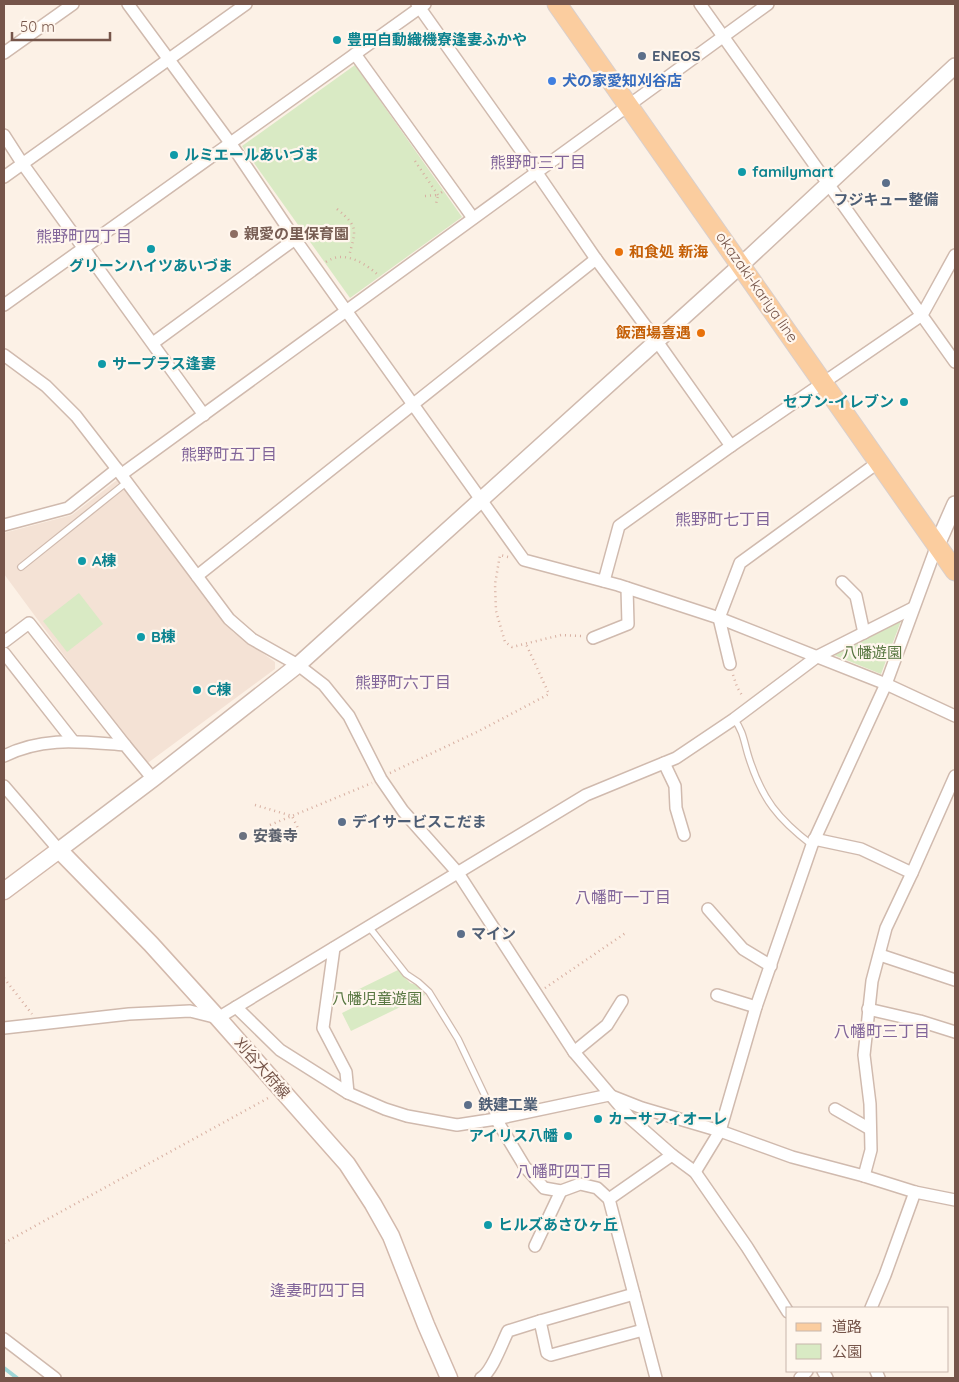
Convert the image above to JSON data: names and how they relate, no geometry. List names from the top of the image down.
{
  "streets": {
    "main road": ["okazaki-kariya line", "刈谷大府線"]
  },
  "districts": [
    "熊野町三丁目",
    "熊野町四丁目",
    "熊野町五丁目",
    "熊野町七丁目",
    "熊野町六丁目",
    "八幡町一丁目",
    "八幡町三丁目",
    "八幡町四丁目",
    "逢妻町四丁目"
  ],
  "parks": ["八幡遊園", "八幡児童遊園"],
  "places": [
    "豊田自動織機寮逢妻ふかや",
    "ENEOS",
    "犬の家愛知刈谷店",
    "ルミエールあいづま",
    "familymart",
    "フジキュー整備",
    "親愛の里保育園",
    "グリーンハイツあいづま",
    "和食処 新海",
    "飯酒場喜遇",
    "サープラス逢妻",
    "セブン-イレブン",
    "A棟",
    "B棟",
    "C棟",
    "デイサービスこだま",
    "安養寺",
    "マイン",
    "鉄建工業",
    "カーサフィオーレ",
    "アイリス八幡",
    "ヒルズあさひヶ丘"
  ],
  "legend": ["道路", "公園"],
  "scale_bar": "50 m"
}
